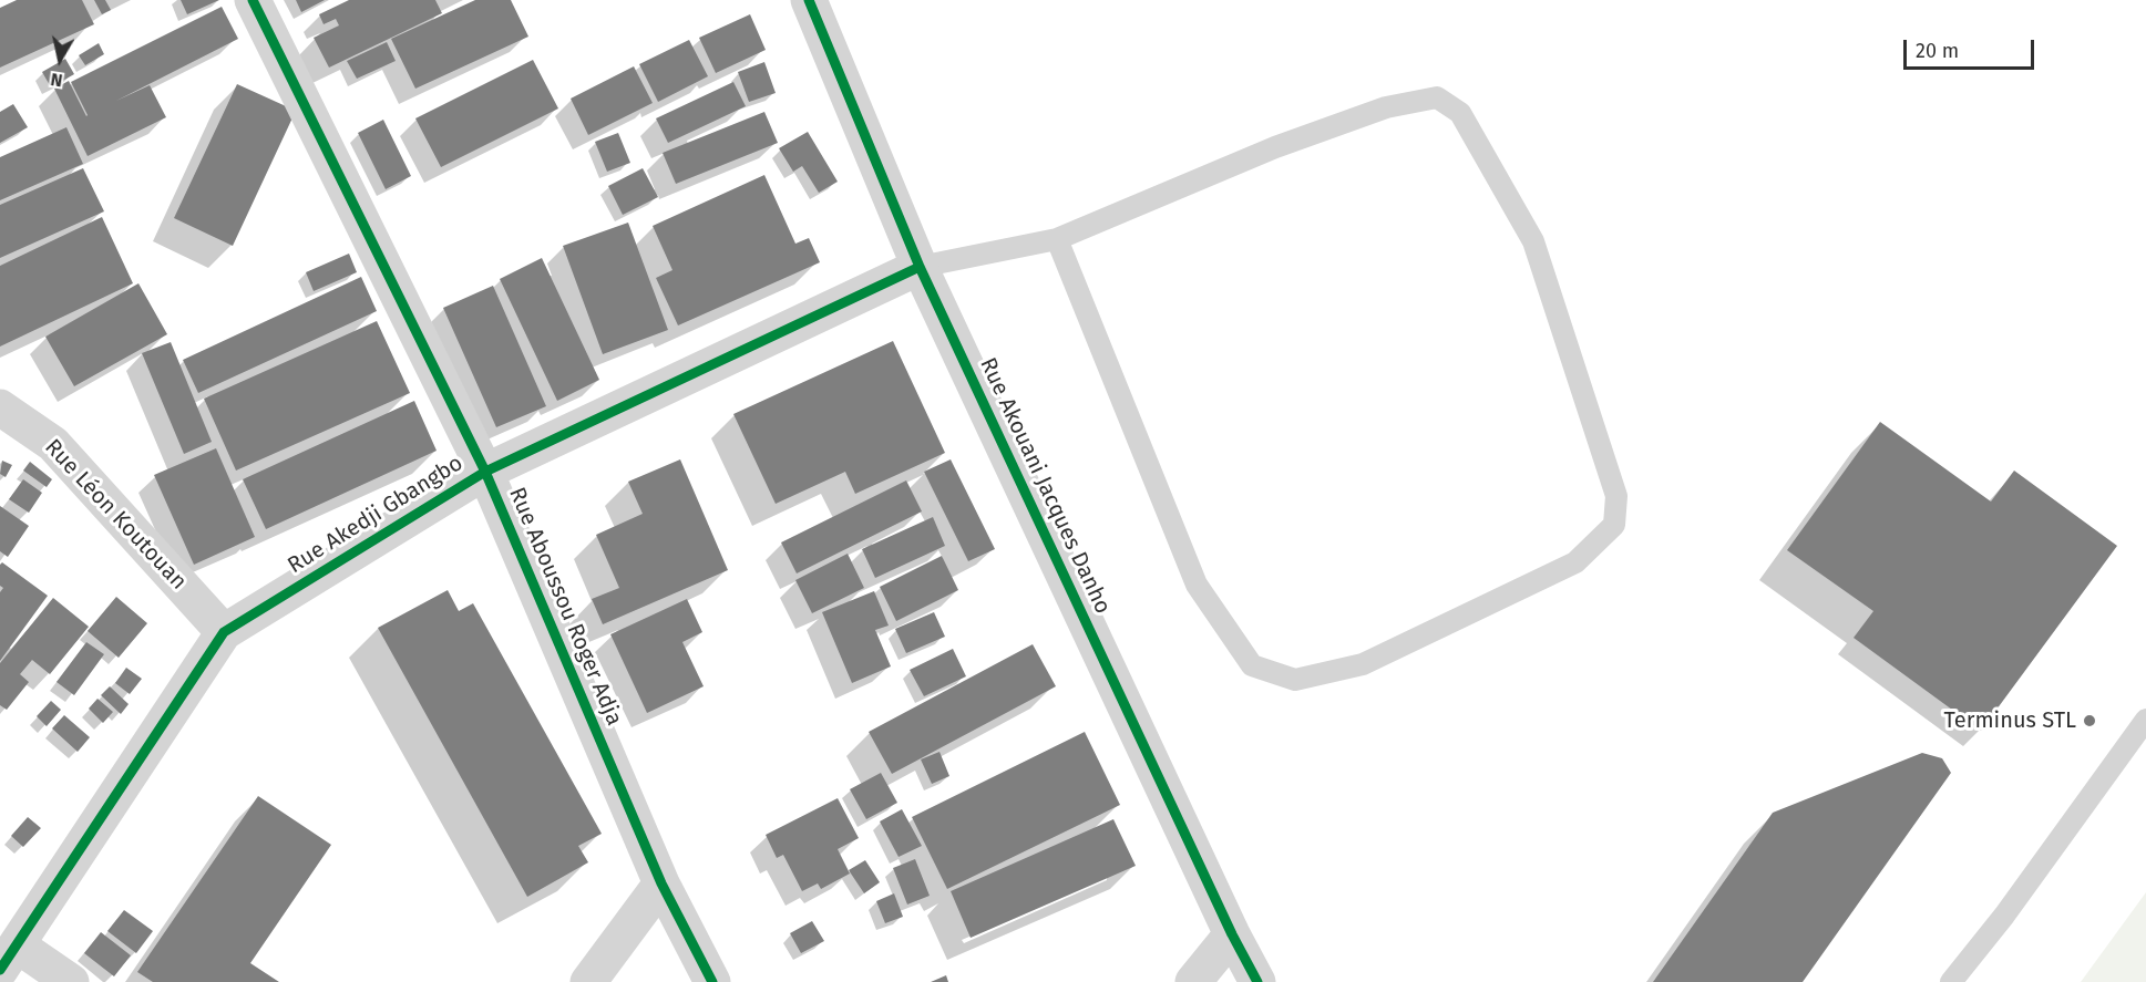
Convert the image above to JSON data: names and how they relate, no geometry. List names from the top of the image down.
{
  "streets": {
    "street": [
      "Rue Akouani Jacques Danho",
      "Rue Léon Koutouan",
      "Rue Akedji Gbangbo",
      "Rue Aboussou Roger Adja"
    ]
  },
  "crossings": [
    ["Rue Akouani Jacques Danho", "Rue Akedji Gbangbo"],
    ["Rue Léon Koutouan", "Rue Akedji Gbangbo"],
    ["Rue Akedji Gbangbo", "Rue Aboussou Roger Adja"]
  ],
  "places": ["Terminus STL"],
  "scale_bar": "20 m",
  "north": "bottom"
}
